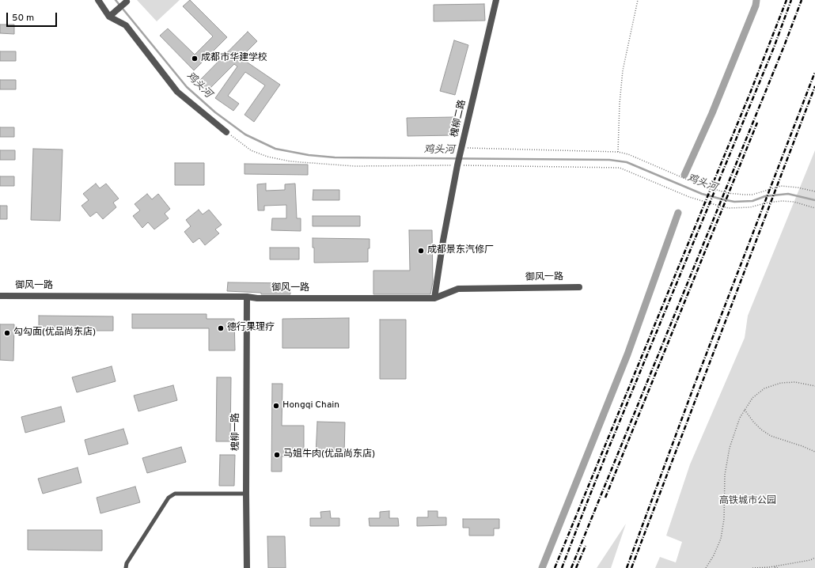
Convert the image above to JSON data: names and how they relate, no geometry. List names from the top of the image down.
{
  "streets": {
    "street": ["槐柳二路", "御风一路", "槐柳一路"]
  },
  "crossings": [
    ["槐柳二路", "御风一路"],
    ["御风一路", "槐柳一路"]
  ],
  "water": ["鸡头河"],
  "parks": ["高铁城市公园"],
  "places": [
    "成都市华建学校",
    "成都景东汽修厂",
    "德行果理疗",
    "勾勾面(优品尚东店)",
    "Hongqi Chain",
    "马姐牛肉(优品尚东店)"
  ],
  "scale_bar": "50 m"
}
